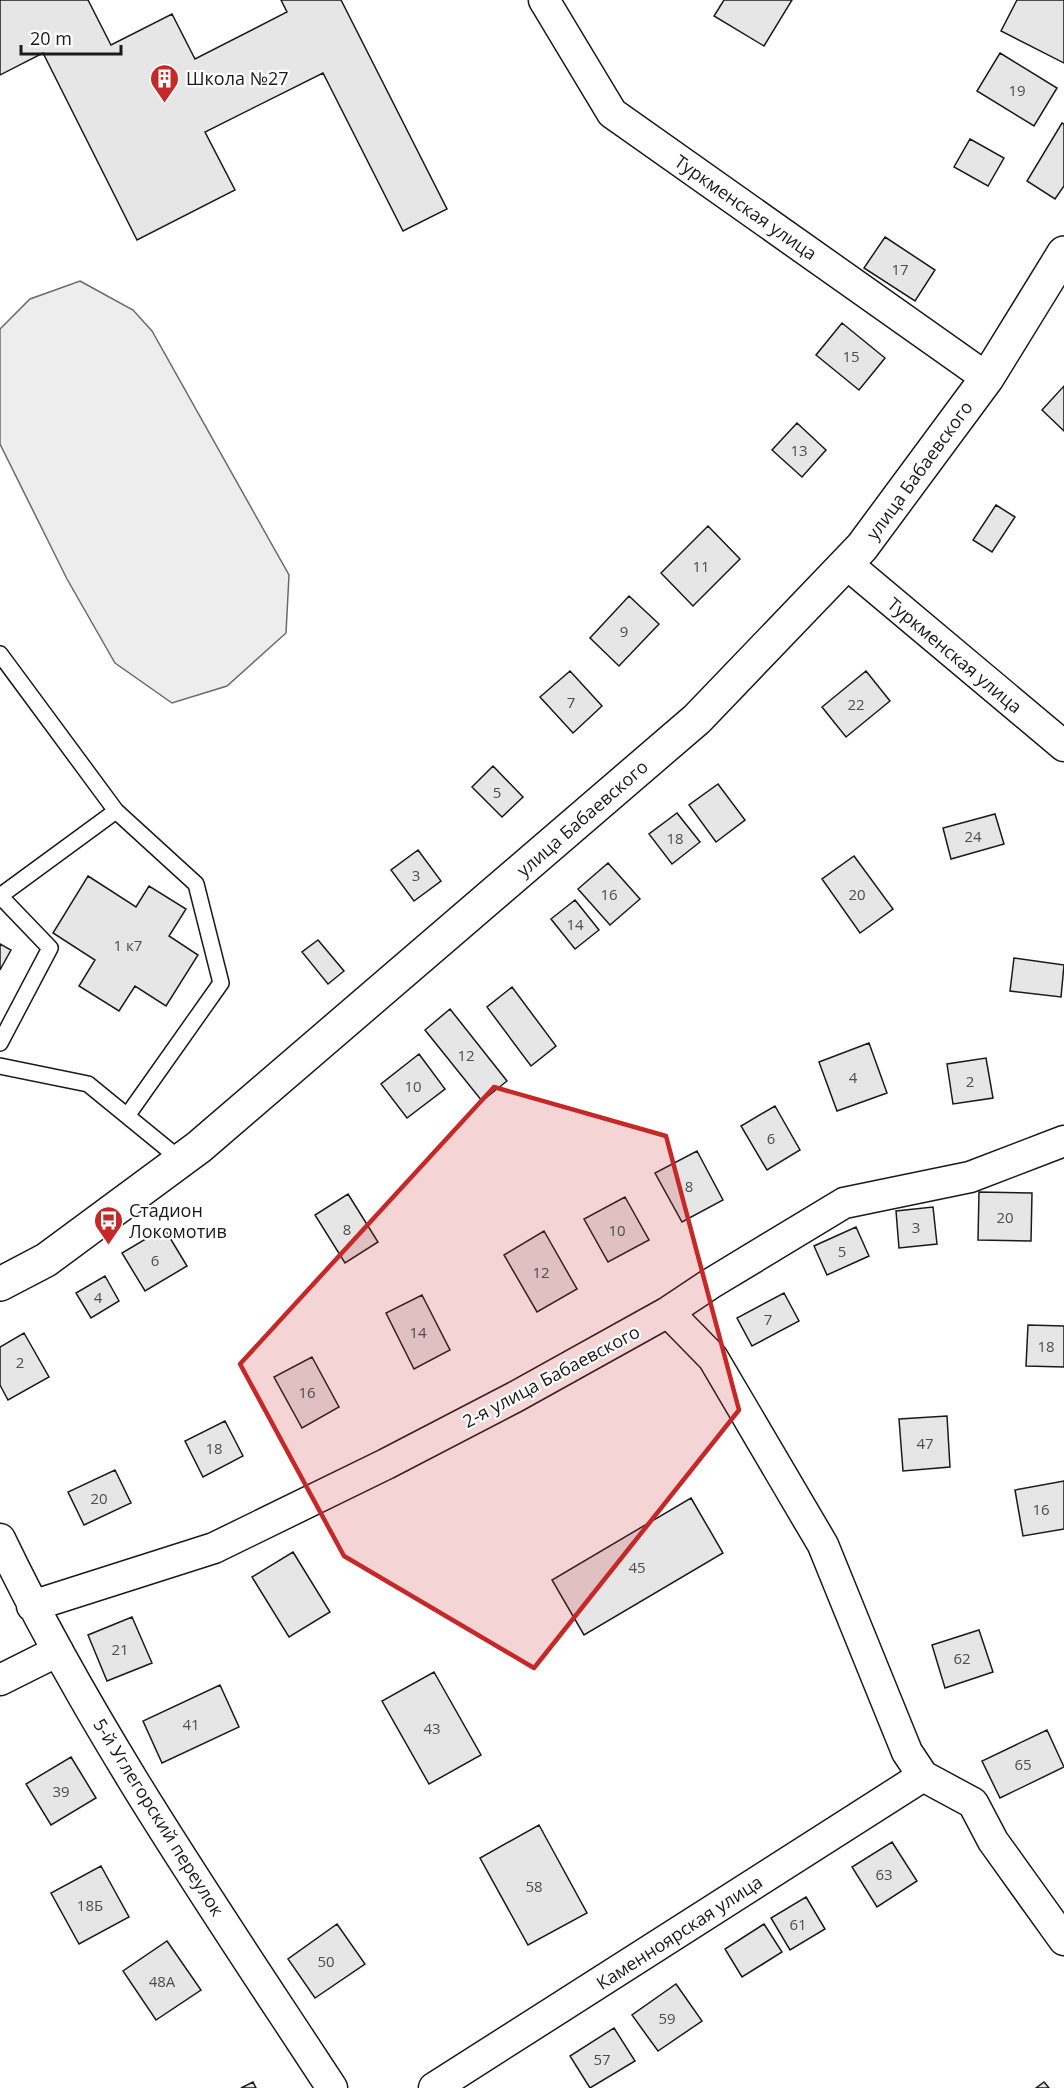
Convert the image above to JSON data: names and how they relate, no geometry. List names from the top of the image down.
{
  "streets": {
    "main road": ["улица Бабаевского"],
    "street": [
      "Туркменская улица",
      "2-я улица Бабаевского",
      "5-й Углегорский переулок",
      "Каменноярская улица"
    ]
  },
  "crossings": [
    ["Туркменская улица", "улица Бабаевского"],
    ["2-я улица Бабаевского", "5-й Углегорский переулок"]
  ],
  "places": {
    "building": ["Школа №27"],
    "bus stop": ["Стадион Локомотив"]
  },
  "house_numbers": [
    "19",
    "17",
    "15",
    "13",
    "11",
    "9",
    "7",
    "22",
    "5",
    "24",
    "18",
    "3",
    "16",
    "20",
    "14",
    "1 к7",
    "12",
    "4",
    "2",
    "10",
    "6",
    "8",
    "20",
    "3",
    "8",
    "10",
    "5",
    "6",
    "12",
    "4",
    "7",
    "14",
    "18",
    "2",
    "16",
    "47",
    "18",
    "20",
    "16",
    "45",
    "21",
    "62",
    "41",
    "43",
    "65",
    "39",
    "63",
    "58",
    "18Б",
    "61",
    "50",
    "48А",
    "59",
    "57"
  ],
  "scale_bar": "20 m"
}
